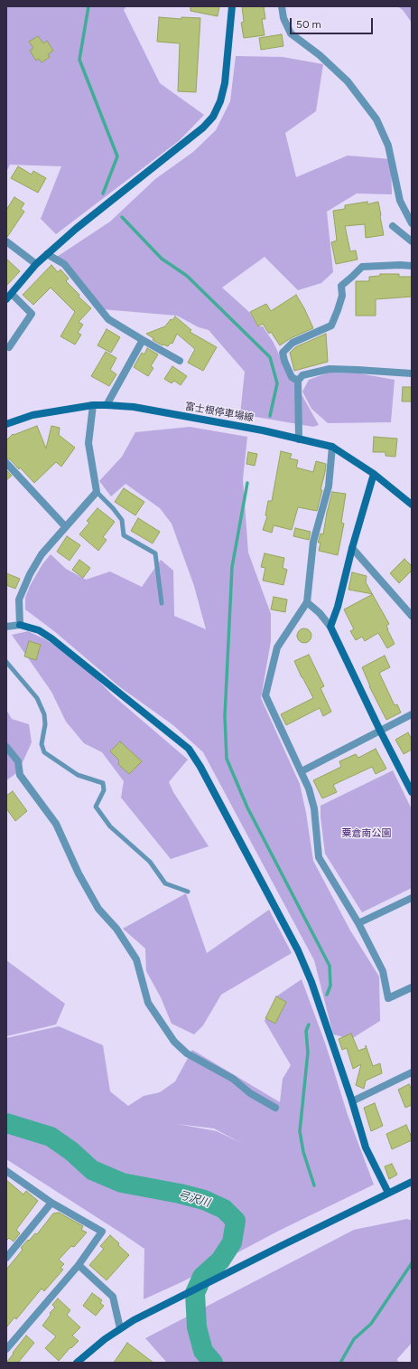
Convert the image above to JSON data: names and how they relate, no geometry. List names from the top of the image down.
{
  "streets": {
    "street": ["富士根停車場線"]
  },
  "water": ["弓沢川"],
  "parks": ["粟倉南公園"],
  "scale_bar": "50 m"
}
